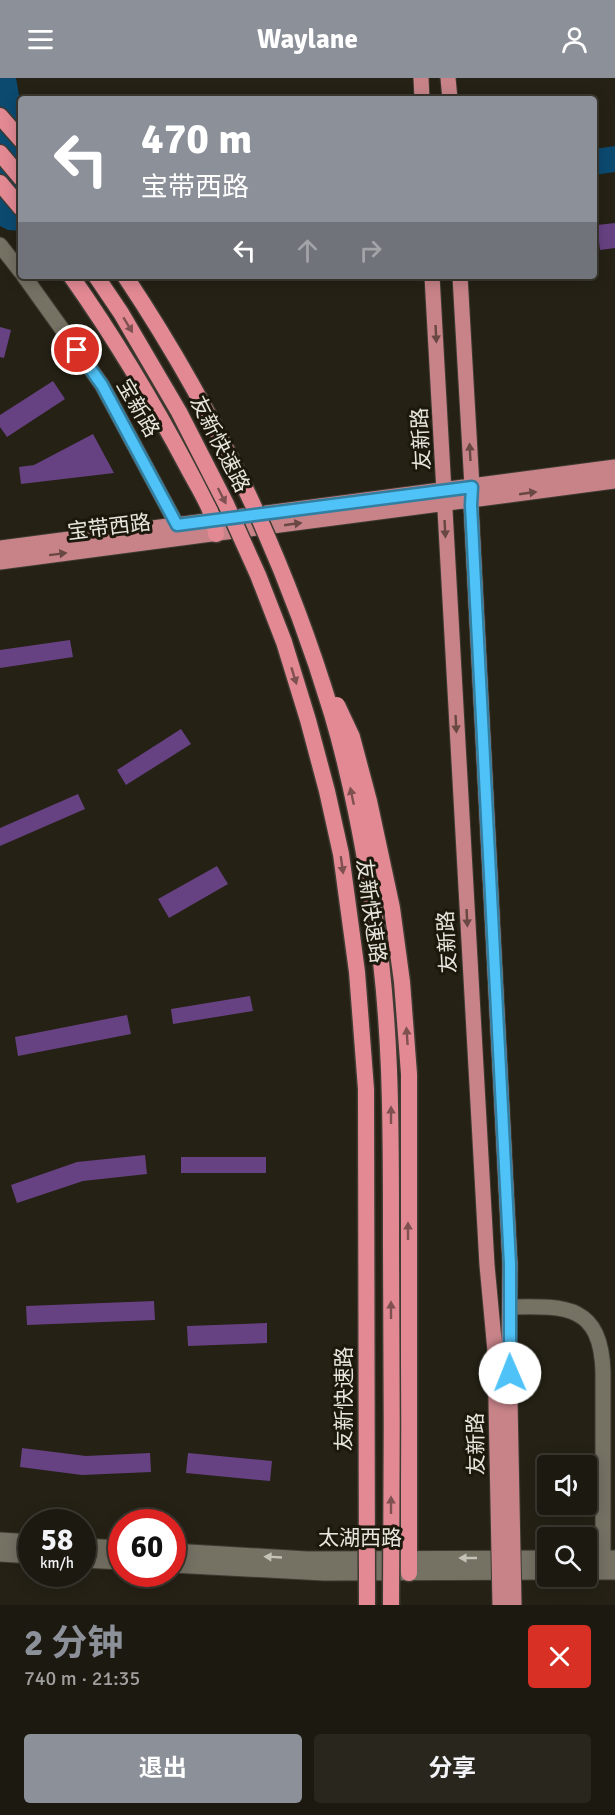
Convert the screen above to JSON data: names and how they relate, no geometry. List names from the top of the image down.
{
  "streets": {
    "highway": ["友新快速路"],
    "main road": [
      "宝新路",
      "友新路",
      "宝带西路",
      "太湖西路"
    ]
  },
  "crossings": [
    ["宝新路", "宝带西路"],
    ["友新路", "宝带西路"]
  ],
  "page": {
    "header": "Waylane",
    "turn": ["470 m", "宝带西路"],
    "speed": "58 km/h",
    "limit": "60",
    "heading": ["2 分钟", "740 m · 21:35"],
    "buttons": ["退出", "分享"]
  }
}
